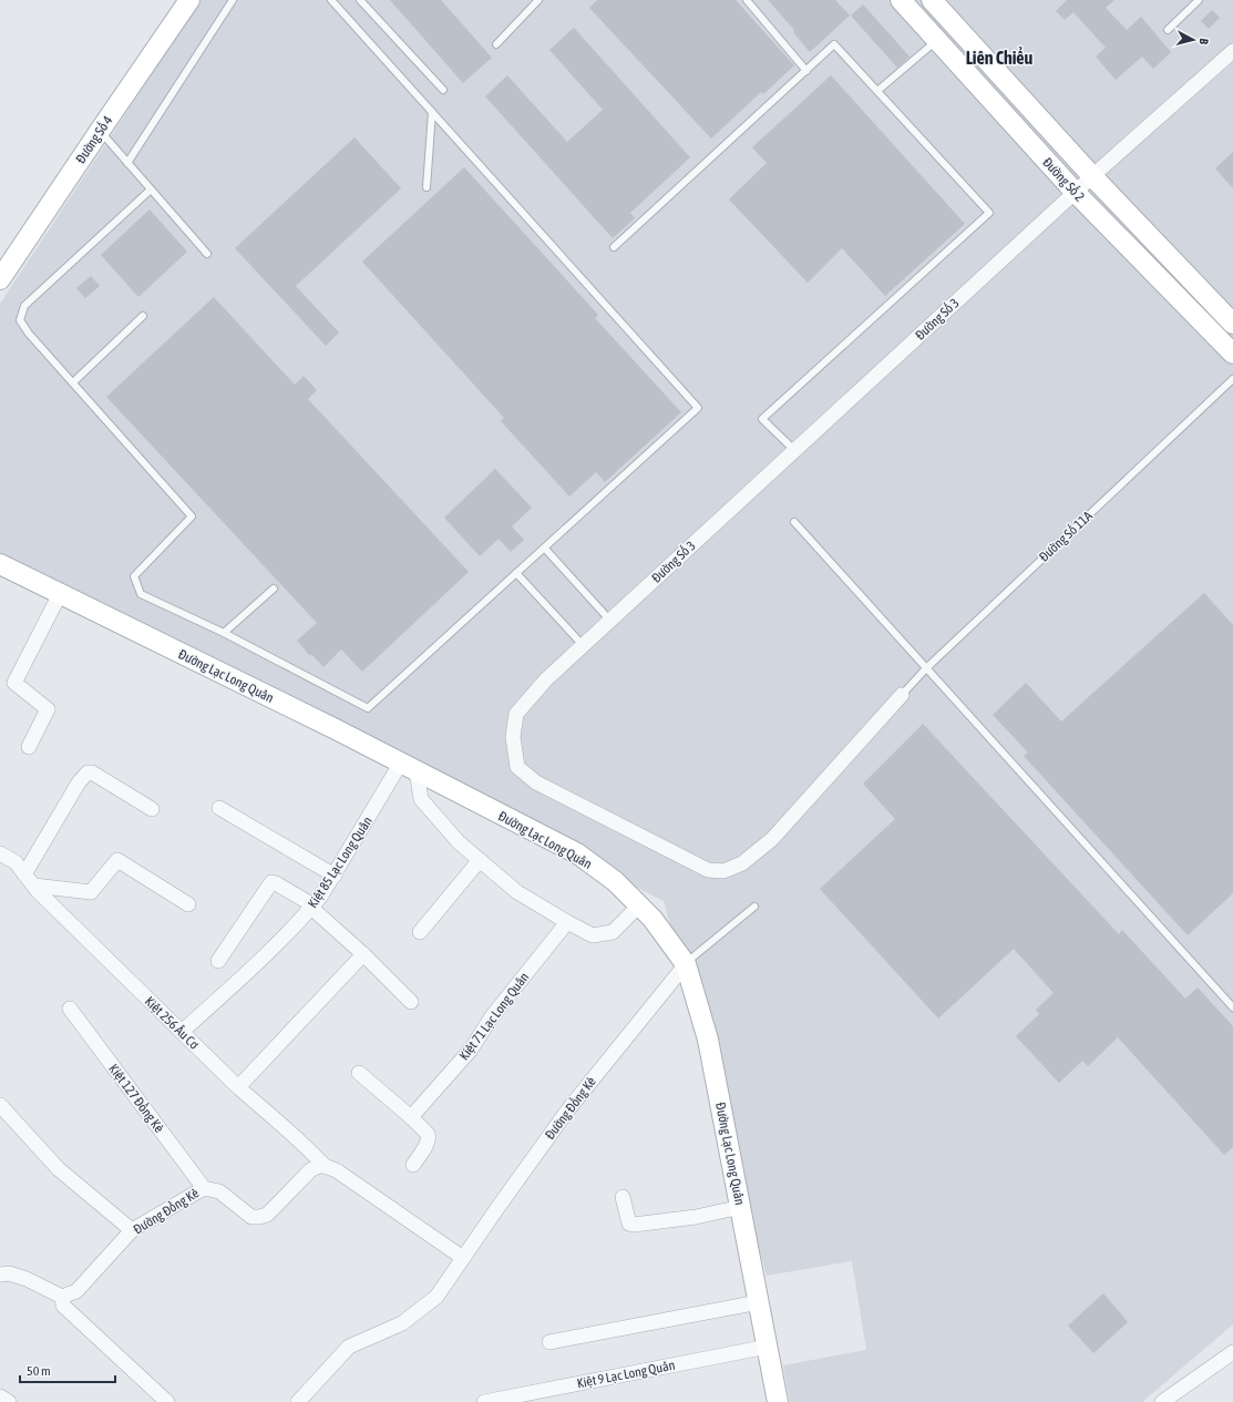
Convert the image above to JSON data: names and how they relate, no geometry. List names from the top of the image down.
{
  "streets": {
    "street": [
      "Đường Số 4",
      "Đường Số 2",
      "Đường Số 3",
      "Đường Lạc Long Quân",
      "Kiệt 85 Lạc Long Quân",
      "Kiệt 71 Lạc Long Quân",
      "Kiệt 256 Âu Cơ",
      "Kiệt 127 Đồng Kè",
      "Đường Đồng Kè",
      "Kiệt 9 Lạc Long Quân"
    ],
    "lane": ["Đường Số 11A"]
  },
  "crossings": [
    ["Đường Số 2", "Đường Số 3"],
    ["Đường Số 3", "Đường Số 11A"],
    ["Đường Lạc Long Quân", "Kiệt 85 Lạc Long Quân"],
    ["Đường Lạc Long Quân", "Đường Đồng Kè"],
    ["Đường Lạc Long Quân", "Kiệt 9 Lạc Long Quân"],
    ["Kiệt 85 Lạc Long Quân", "Kiệt 256 Âu Cơ"],
    ["Kiệt 256 Âu Cơ", "Đường Đồng Kè"],
    ["Kiệt 127 Đồng Kè", "Đường Đồng Kè"]
  ],
  "districts": ["Liên Chiểu"],
  "scale_bar": "50 m",
  "north": "right"
}
